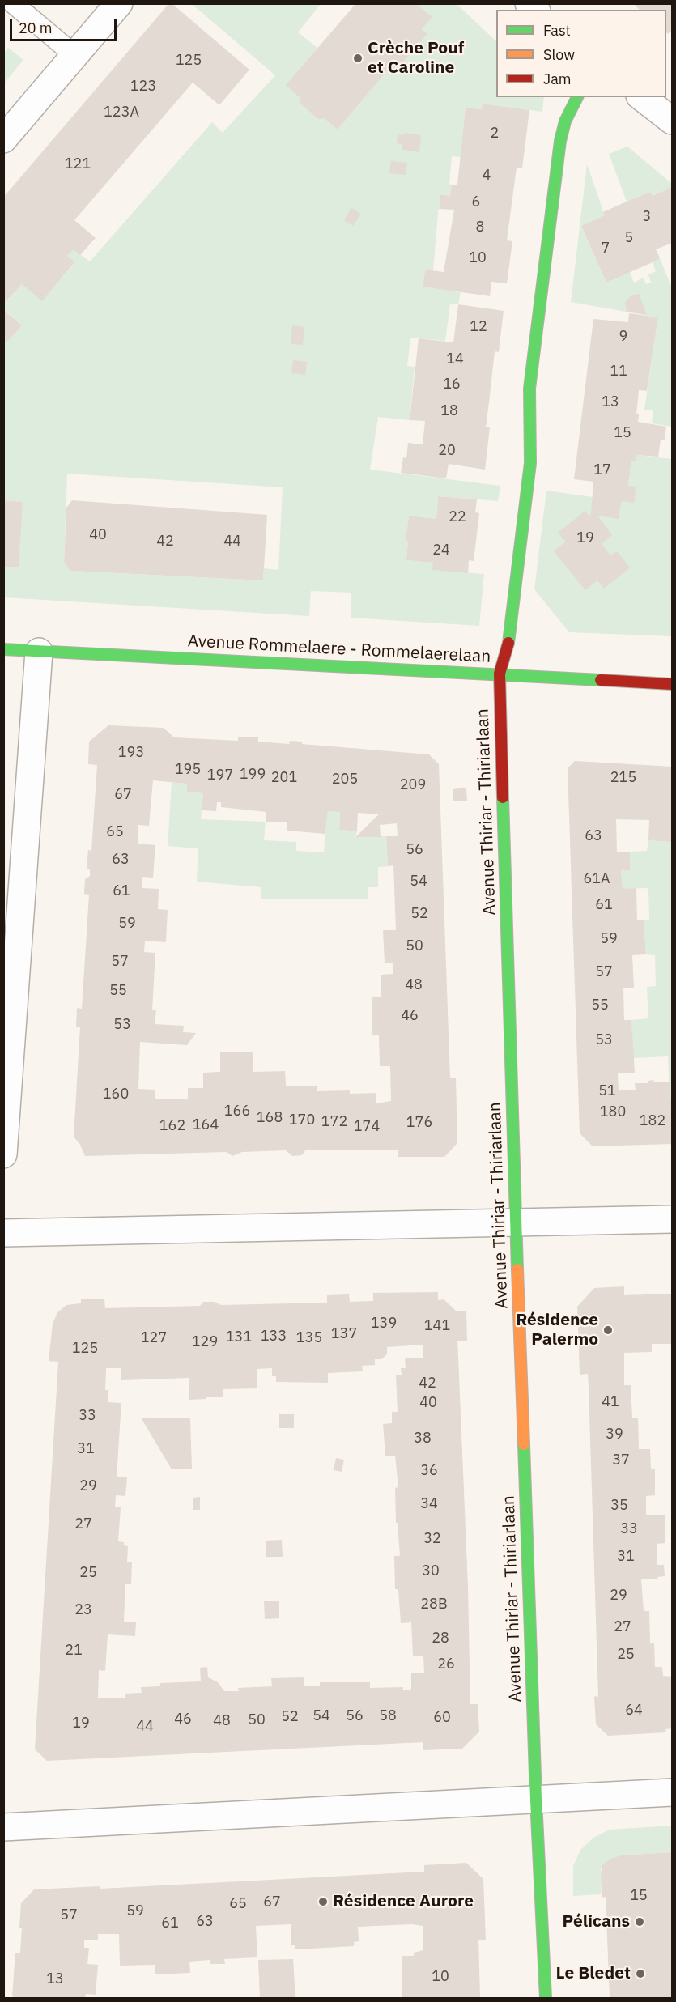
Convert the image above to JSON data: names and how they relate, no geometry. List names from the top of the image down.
{
  "streets": {
    "street": ["Avenue Rommelaere - Rommelaerelaan", "Avenue Thiriar - Thiriarlaan"]
  },
  "crossings": [
    ["Avenue Rommelaere - Rommelaerelaan", "Avenue Thiriar - Thiriarlaan"]
  ],
  "places": [
    "Crèche Pouf et Caroline",
    "Résidence Palermo",
    "Résidence Aurore",
    "Pélicans",
    "Le Bledet"
  ],
  "house_numbers": [
    "125",
    "123",
    "123A",
    "2",
    "121",
    "4",
    "6",
    "3",
    "8",
    "5",
    "7",
    "10",
    "12",
    "9",
    "14",
    "11",
    "16",
    "13",
    "18",
    "15",
    "20",
    "17",
    "22",
    "40",
    "19",
    "42",
    "44",
    "24",
    "193",
    "195",
    "199",
    "197",
    "201",
    "215",
    "205",
    "209",
    "67",
    "65",
    "63",
    "56",
    "63",
    "61A",
    "54",
    "61",
    "61",
    "52",
    "59",
    "59",
    "50",
    "57",
    "57",
    "48",
    "55",
    "55",
    "46",
    "53",
    "53",
    "51",
    "160",
    "166",
    "180",
    "168",
    "170",
    "182",
    "172",
    "176",
    "164",
    "162",
    "174",
    "139",
    "141",
    "137",
    "133",
    "131",
    "127",
    "135",
    "129",
    "125",
    "42",
    "41",
    "40",
    "33",
    "39",
    "38",
    "31",
    "37",
    "36",
    "29",
    "34",
    "35",
    "27",
    "33",
    "32",
    "31",
    "30",
    "25",
    "29",
    "28B",
    "23",
    "27",
    "28",
    "21",
    "25",
    "26",
    "64",
    "54",
    "56",
    "58",
    "52",
    "60",
    "46",
    "50",
    "48",
    "19",
    "44",
    "15",
    "67",
    "65",
    "59",
    "57",
    "63",
    "61",
    "10",
    "13"
  ],
  "legend": ["Fast", "Slow", "Jam"],
  "scale_bar": "20 m"
}
